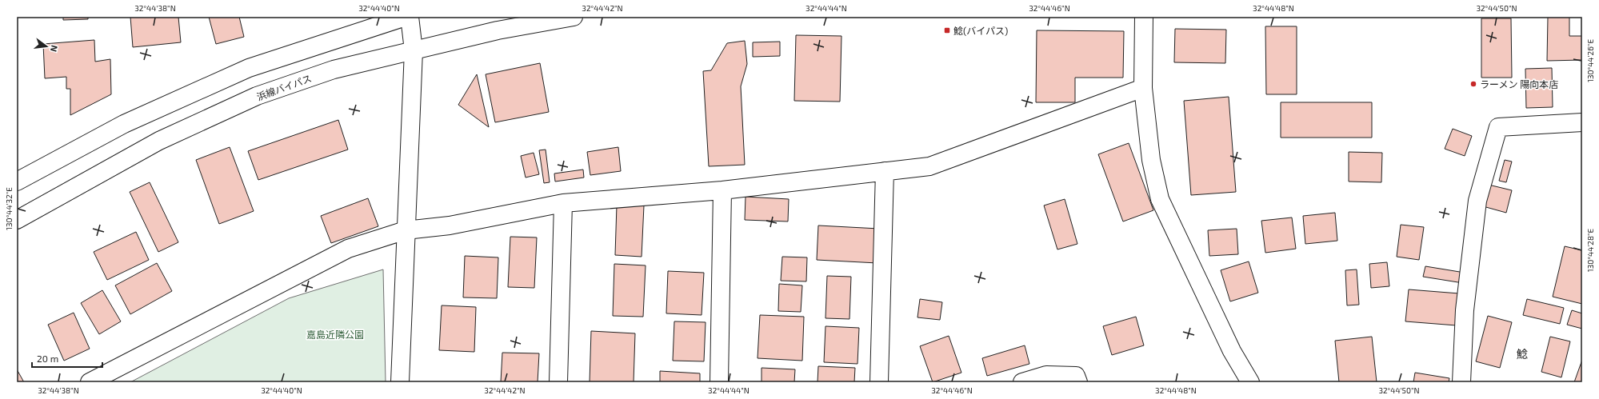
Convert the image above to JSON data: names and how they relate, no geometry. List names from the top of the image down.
{
  "streets": {
    "main road": ["浜線バイパス"]
  },
  "districts": ["鯰"],
  "parks": ["嘉島近隣公園"],
  "places": {
    "transit": ["鯰(バイパス)"],
    "other": ["ラーメン 陽向本店"]
  },
  "scale_bar": "20 m",
  "north": "right",
  "coordinates": [
    "32°44'38\"N",
    "32°44'40\"N",
    "32°44'42\"N",
    "32°44'44\"N",
    "32°44'46\"N",
    "32°44'48\"N",
    "32°44'50\"N",
    "130°44'26\"E",
    "130°44'32\"E",
    "130°44'28\"E"
  ]
}
